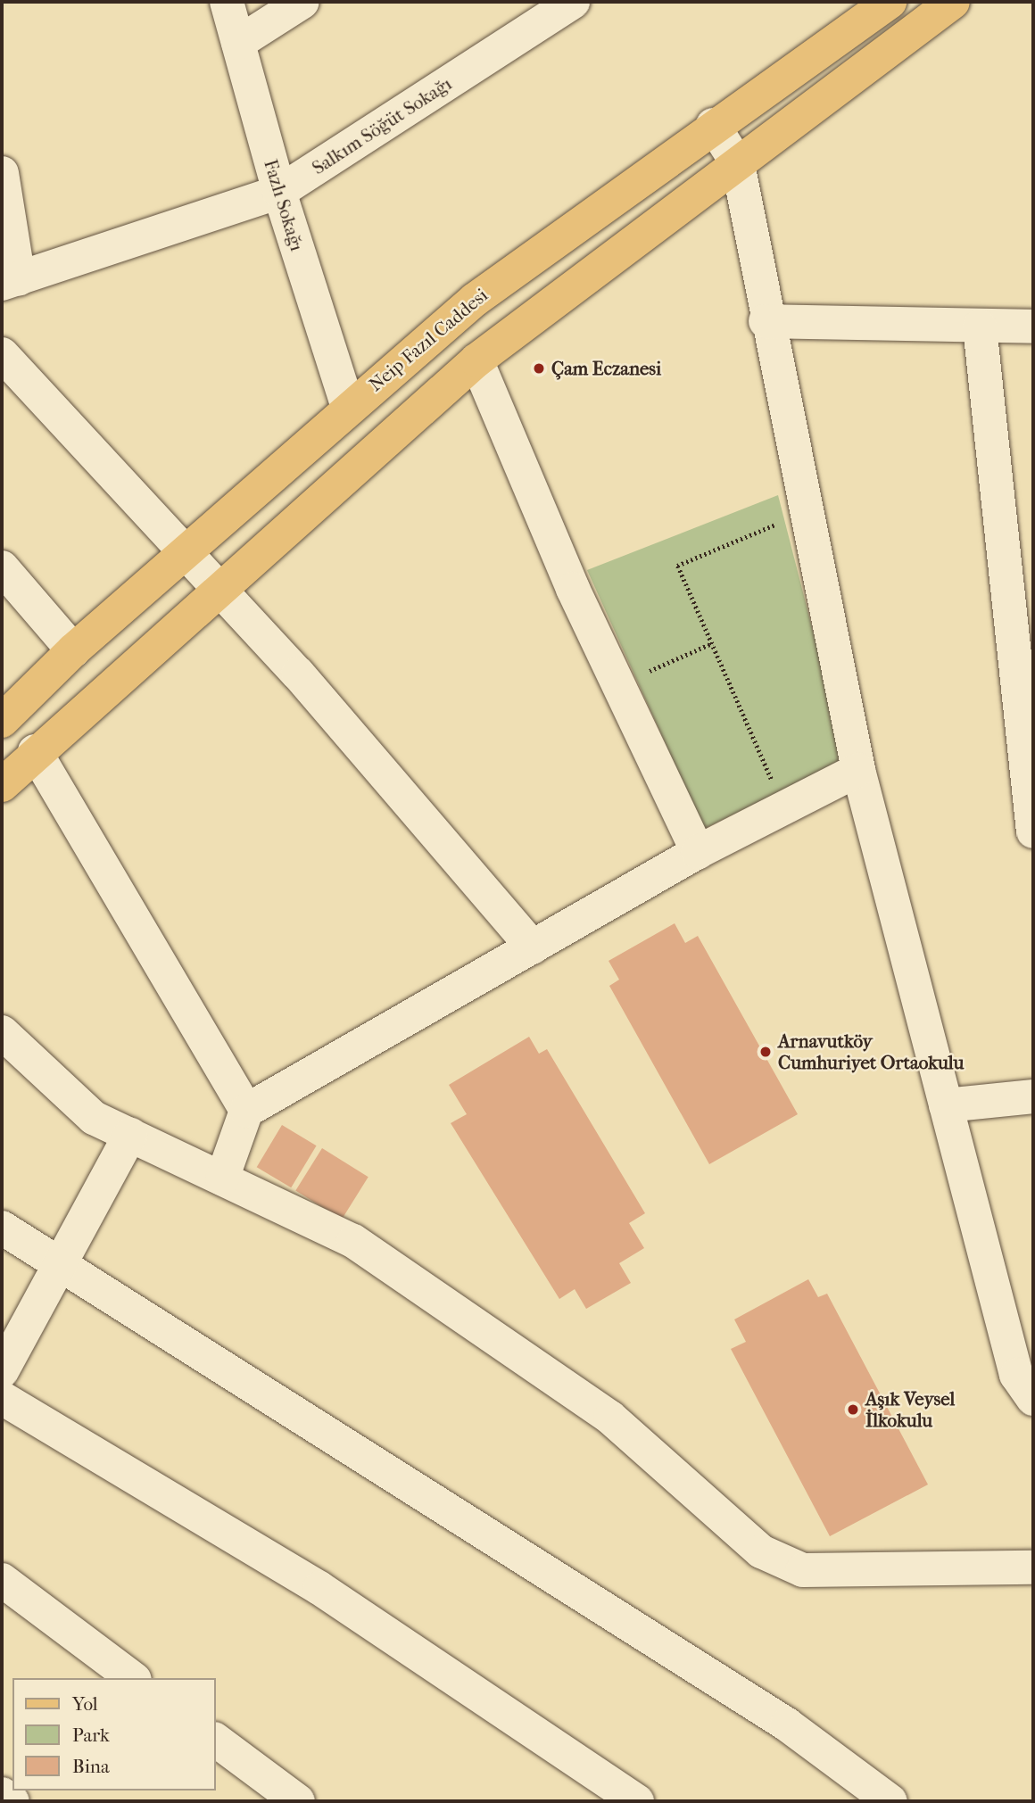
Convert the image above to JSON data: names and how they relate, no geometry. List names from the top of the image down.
{
  "streets": {
    "main road": ["Neip Fazıl Caddesi"],
    "street": ["Salkım Söğüt Sokağı", "Fazlı Sokağı"]
  },
  "crossings": [
    ["Salkım Söğüt Sokağı", "Fazlı Sokağı"],
    ["Fazlı Sokağı", "Neip Fazıl Caddesi"]
  ],
  "places": ["Çam Eczanesi", "Arnavutköy Cumhuriyet Ortaokulu", "Aşık Veysel İlkokulu"],
  "legend": ["Yol", "Park", "Bina"]
}
